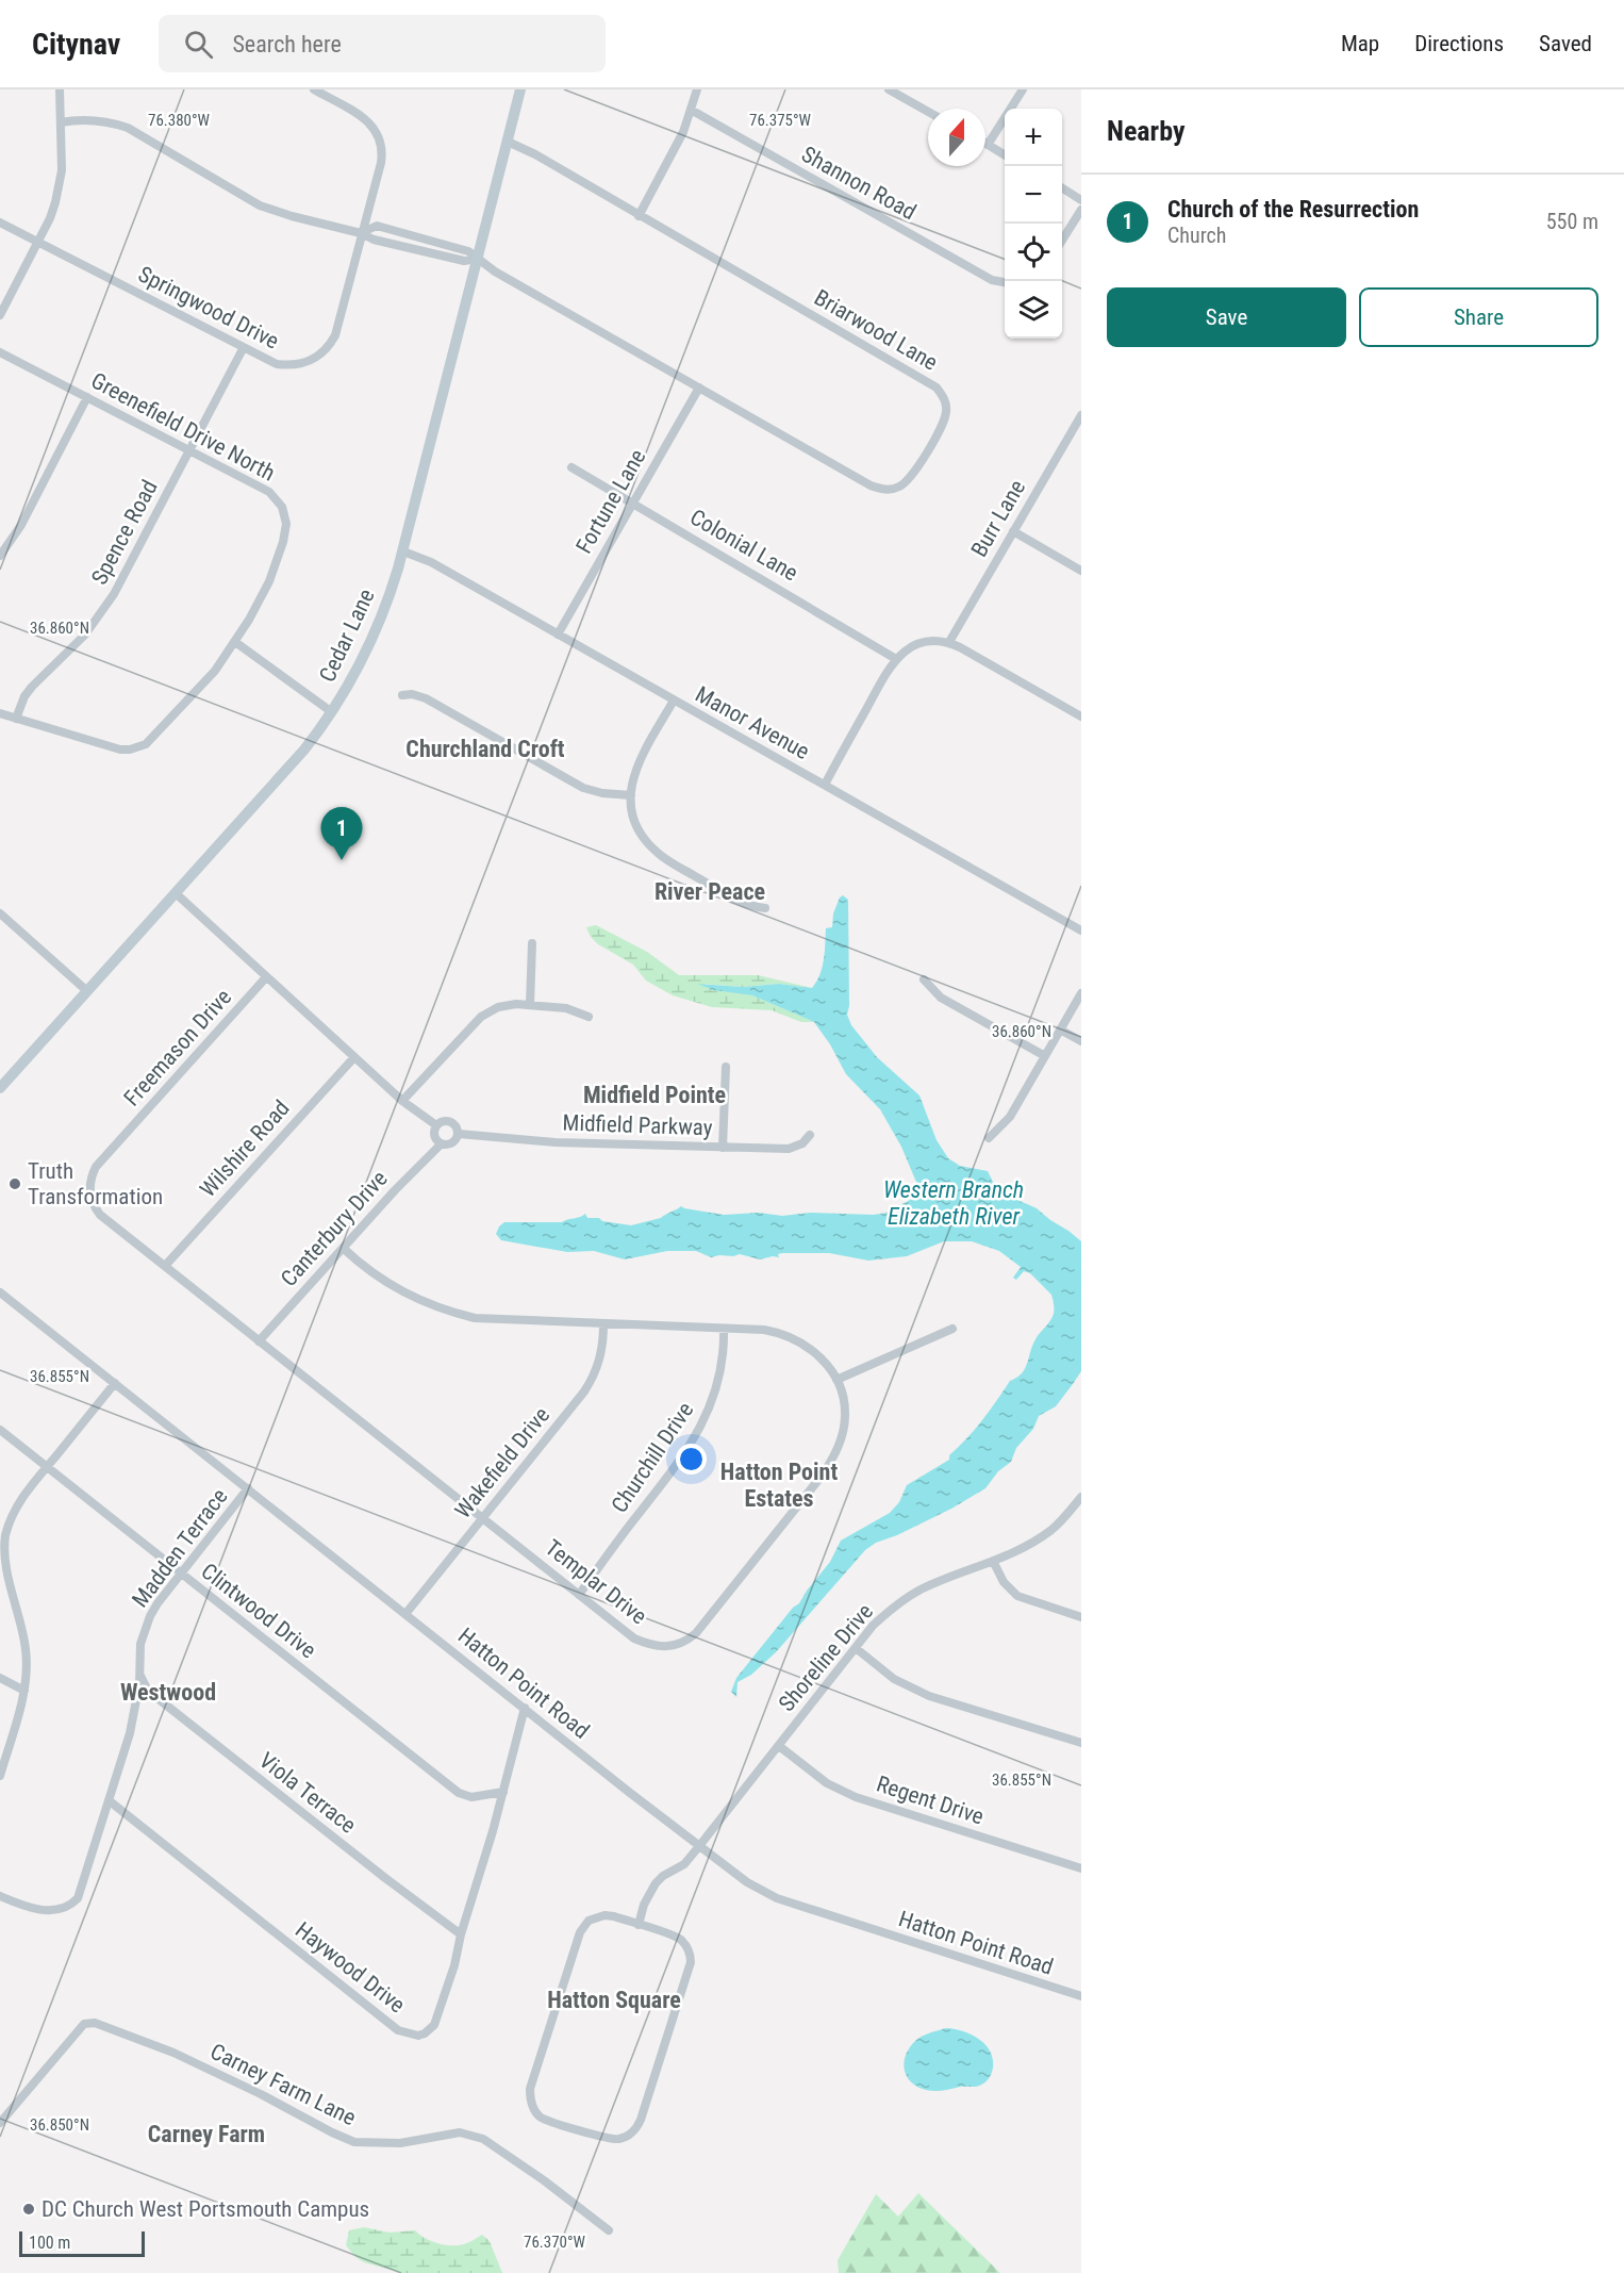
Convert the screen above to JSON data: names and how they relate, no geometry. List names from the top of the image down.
{
  "streets": {
    "main road": ["Cedar Lane"],
    "street": [
      "Shannon Road",
      "Springwood Drive",
      "Briarwood Lane",
      "Greenefield Drive North",
      "Fortune Lane",
      "Burr Lane",
      "Spence Road",
      "Colonial Lane",
      "Manor Avenue",
      "Freemason Drive",
      "Midfield Parkway",
      "Wilshire Road",
      "Canterbury Drive",
      "Churchill Drive",
      "Wakefield Drive",
      "Madden Terrace",
      "Templar Drive",
      "Clintwood Drive",
      "Shoreline Drive",
      "Hatton Point Road",
      "Viola Terrace",
      "Regent Drive",
      "Haywood Drive",
      "Carney Farm Lane"
    ]
  },
  "crossings": [
    ["Springwood Drive", "Briarwood Lane"],
    ["Springwood Drive", "Spence Road"],
    ["Briarwood Lane", "Fortune Lane"],
    ["Briarwood Lane", "Cedar Lane"],
    ["Greenefield Drive North", "Spence Road"],
    ["Fortune Lane", "Colonial Lane"],
    ["Fortune Lane", "Manor Avenue"],
    ["Cedar Lane", "Manor Avenue"],
    ["Freemason Drive", "Templar Drive"],
    ["Midfield Parkway", "Canterbury Drive"],
    ["Wilshire Road", "Templar Drive"],
    ["Canterbury Drive", "Templar Drive"],
    ["Churchill Drive", "Templar Drive"],
    ["Wakefield Drive", "Templar Drive"],
    ["Wakefield Drive", "Hatton Point Road"],
    ["Madden Terrace", "Clintwood Drive"],
    ["Madden Terrace", "Hatton Point Road"],
    ["Madden Terrace", "Viola Terrace"],
    ["Madden Terrace", "Haywood Drive"],
    ["Clintwood Drive", "Haywood Drive"],
    ["Shoreline Drive", "Hatton Point Road"],
    ["Shoreline Drive", "Regent Drive"],
    ["Hatton Point Road", "Haywood Drive"],
    ["Viola Terrace", "Haywood Drive"]
  ],
  "districts": [
    "Churchland Croft",
    "River Peace",
    "Midfield Pointe",
    "Hatton Point Estates",
    "Westwood",
    "Hatton Square",
    "Carney Farm"
  ],
  "water": ["Western Branch Elizabeth River"],
  "places": ["Truth Transformation", "DC Church West Portsmouth Campus"],
  "scale_bar": "100 m",
  "north": "top",
  "page": {
    "header": "Citynav",
    "search": "Search here",
    "nav": ["Map", "Directions", "Saved"],
    "heading": "Nearby",
    "map_buttons": ["+", "−"],
    "list": [
      {
        "mark": "1",
        "name": "Church of the Resurrection",
        "note": "Church",
        "value": "550 m"
      }
    ],
    "buttons": ["Save", "Share"],
    "pins": "1",
    "scale": "100 m"
  },
  "coordinates": [
    "76.380°W",
    "76.375°W",
    "36.860°N",
    "36.855°N",
    "36.850°N",
    "76.370°W"
  ]
}
